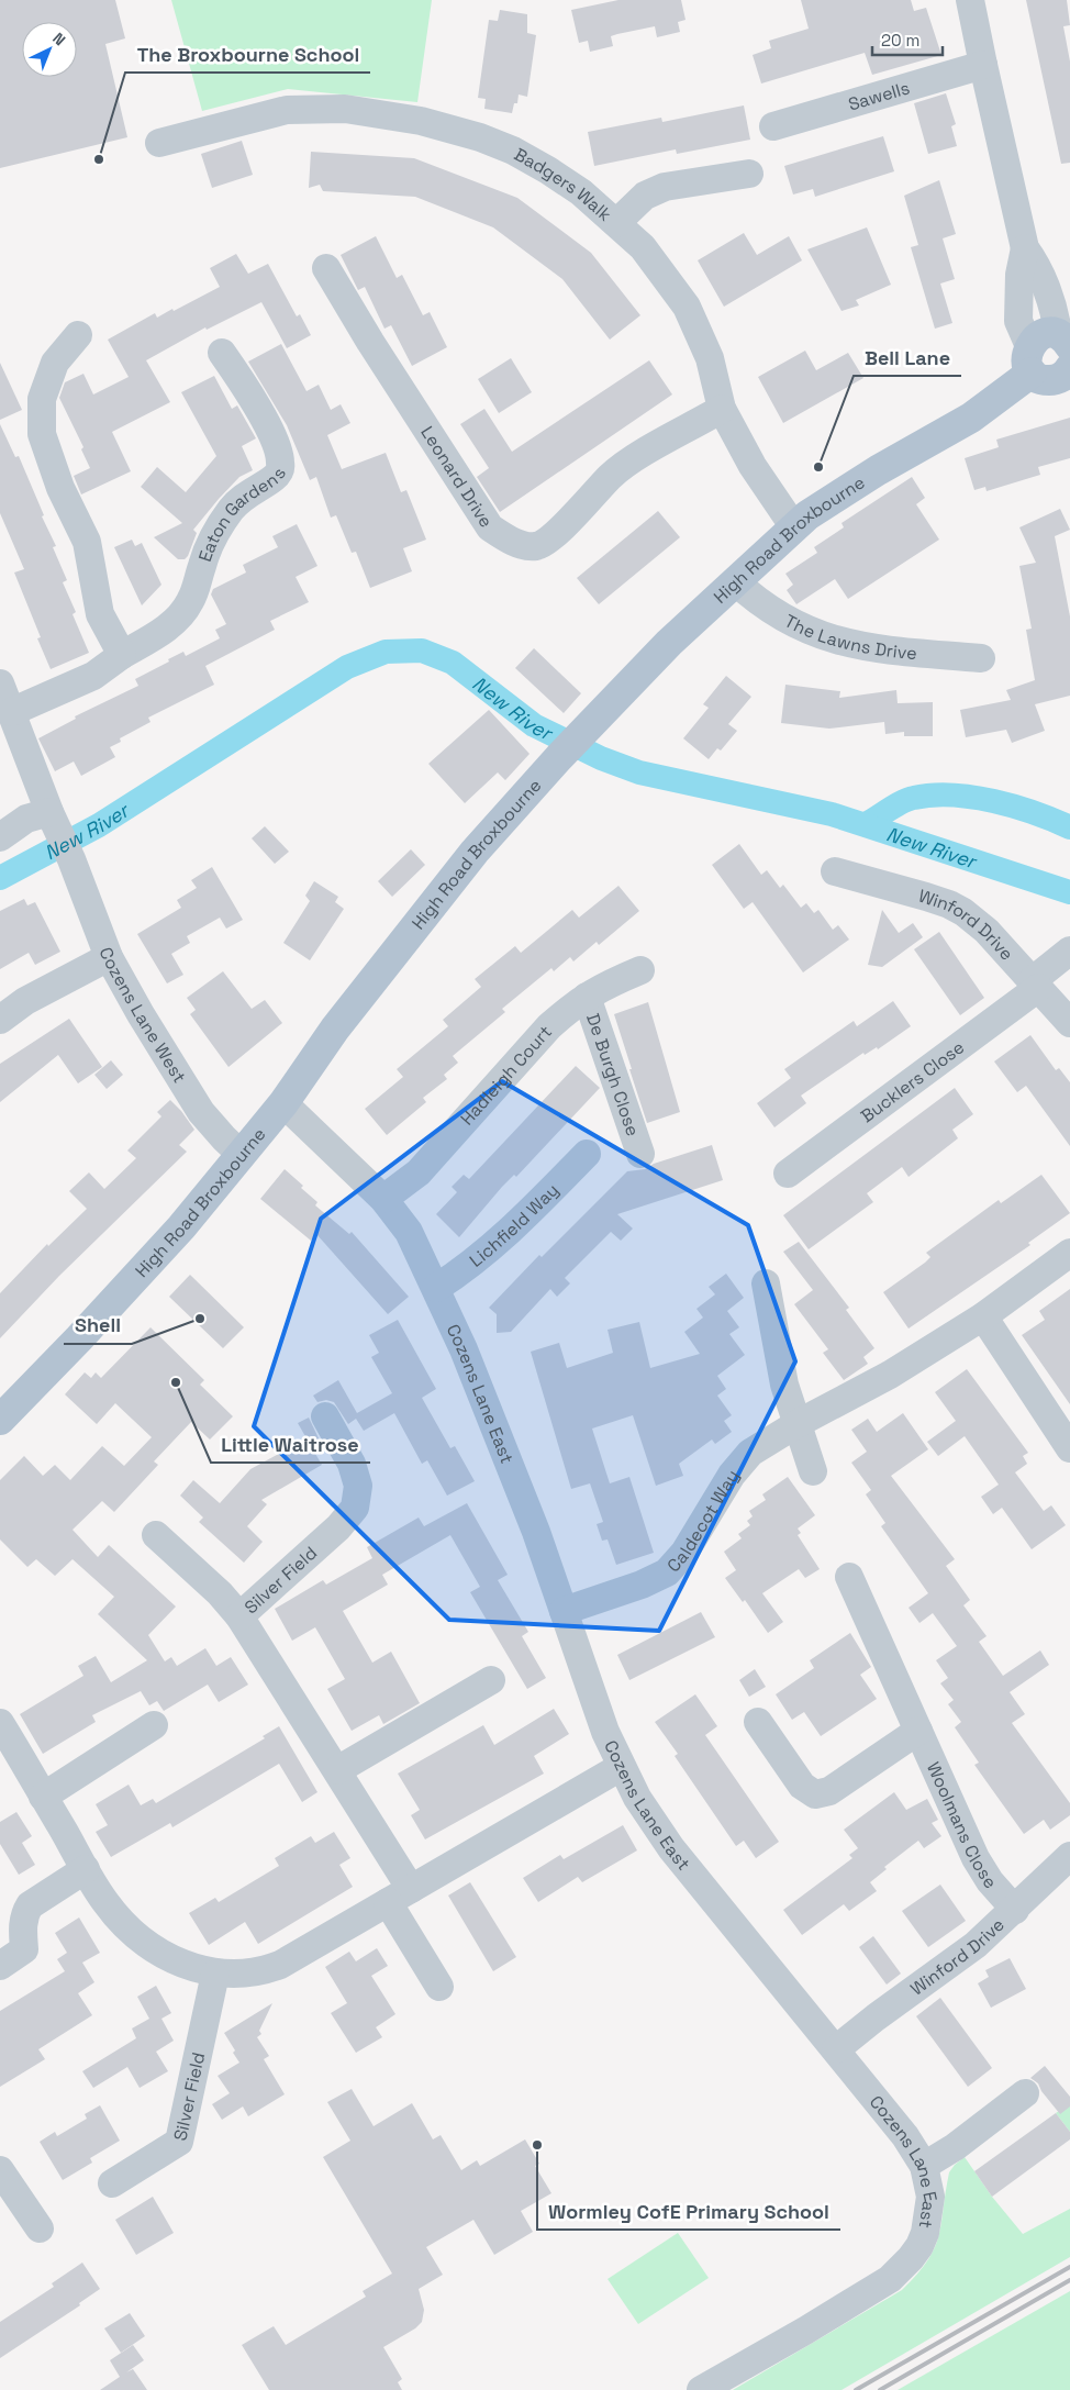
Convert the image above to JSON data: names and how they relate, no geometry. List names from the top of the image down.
{
  "streets": {
    "main road": ["High Road Broxbourne"],
    "street": [
      "Sawells",
      "Badgers Walk",
      "Leonard Drive",
      "Eaton Gardens",
      "The Lawns Drive",
      "Winford Drive",
      "Cozens Lane West",
      "De Burgh Close",
      "Hadleigh Court",
      "Bucklers Close",
      "Lichfield Way",
      "Cozens Lane East",
      "Caldecot Way",
      "Silver Field",
      "Woolmans Close"
    ]
  },
  "crossings": [
    ["Badgers Walk", "Leonard Drive"],
    ["Badgers Walk", "High Road Broxbourne"],
    ["High Road Broxbourne", "The Lawns Drive"],
    ["High Road Broxbourne", "Cozens Lane West"],
    ["High Road Broxbourne", "Cozens Lane East"],
    ["Winford Drive", "Bucklers Close"],
    ["Winford Drive", "Cozens Lane East"],
    ["Winford Drive", "Woolmans Close"],
    ["De Burgh Close", "Hadleigh Court"],
    ["Hadleigh Court", "Cozens Lane East"],
    ["Lichfield Way", "Cozens Lane East"],
    ["Cozens Lane East", "Caldecot Way"]
  ],
  "water": ["New River"],
  "places": [
    "The Broxbourne School",
    "Bell Lane",
    "Shell",
    "Little Waitrose",
    "Wormley CofE Primary School"
  ],
  "scale_bar": "20 m",
  "north": "top right"
}
